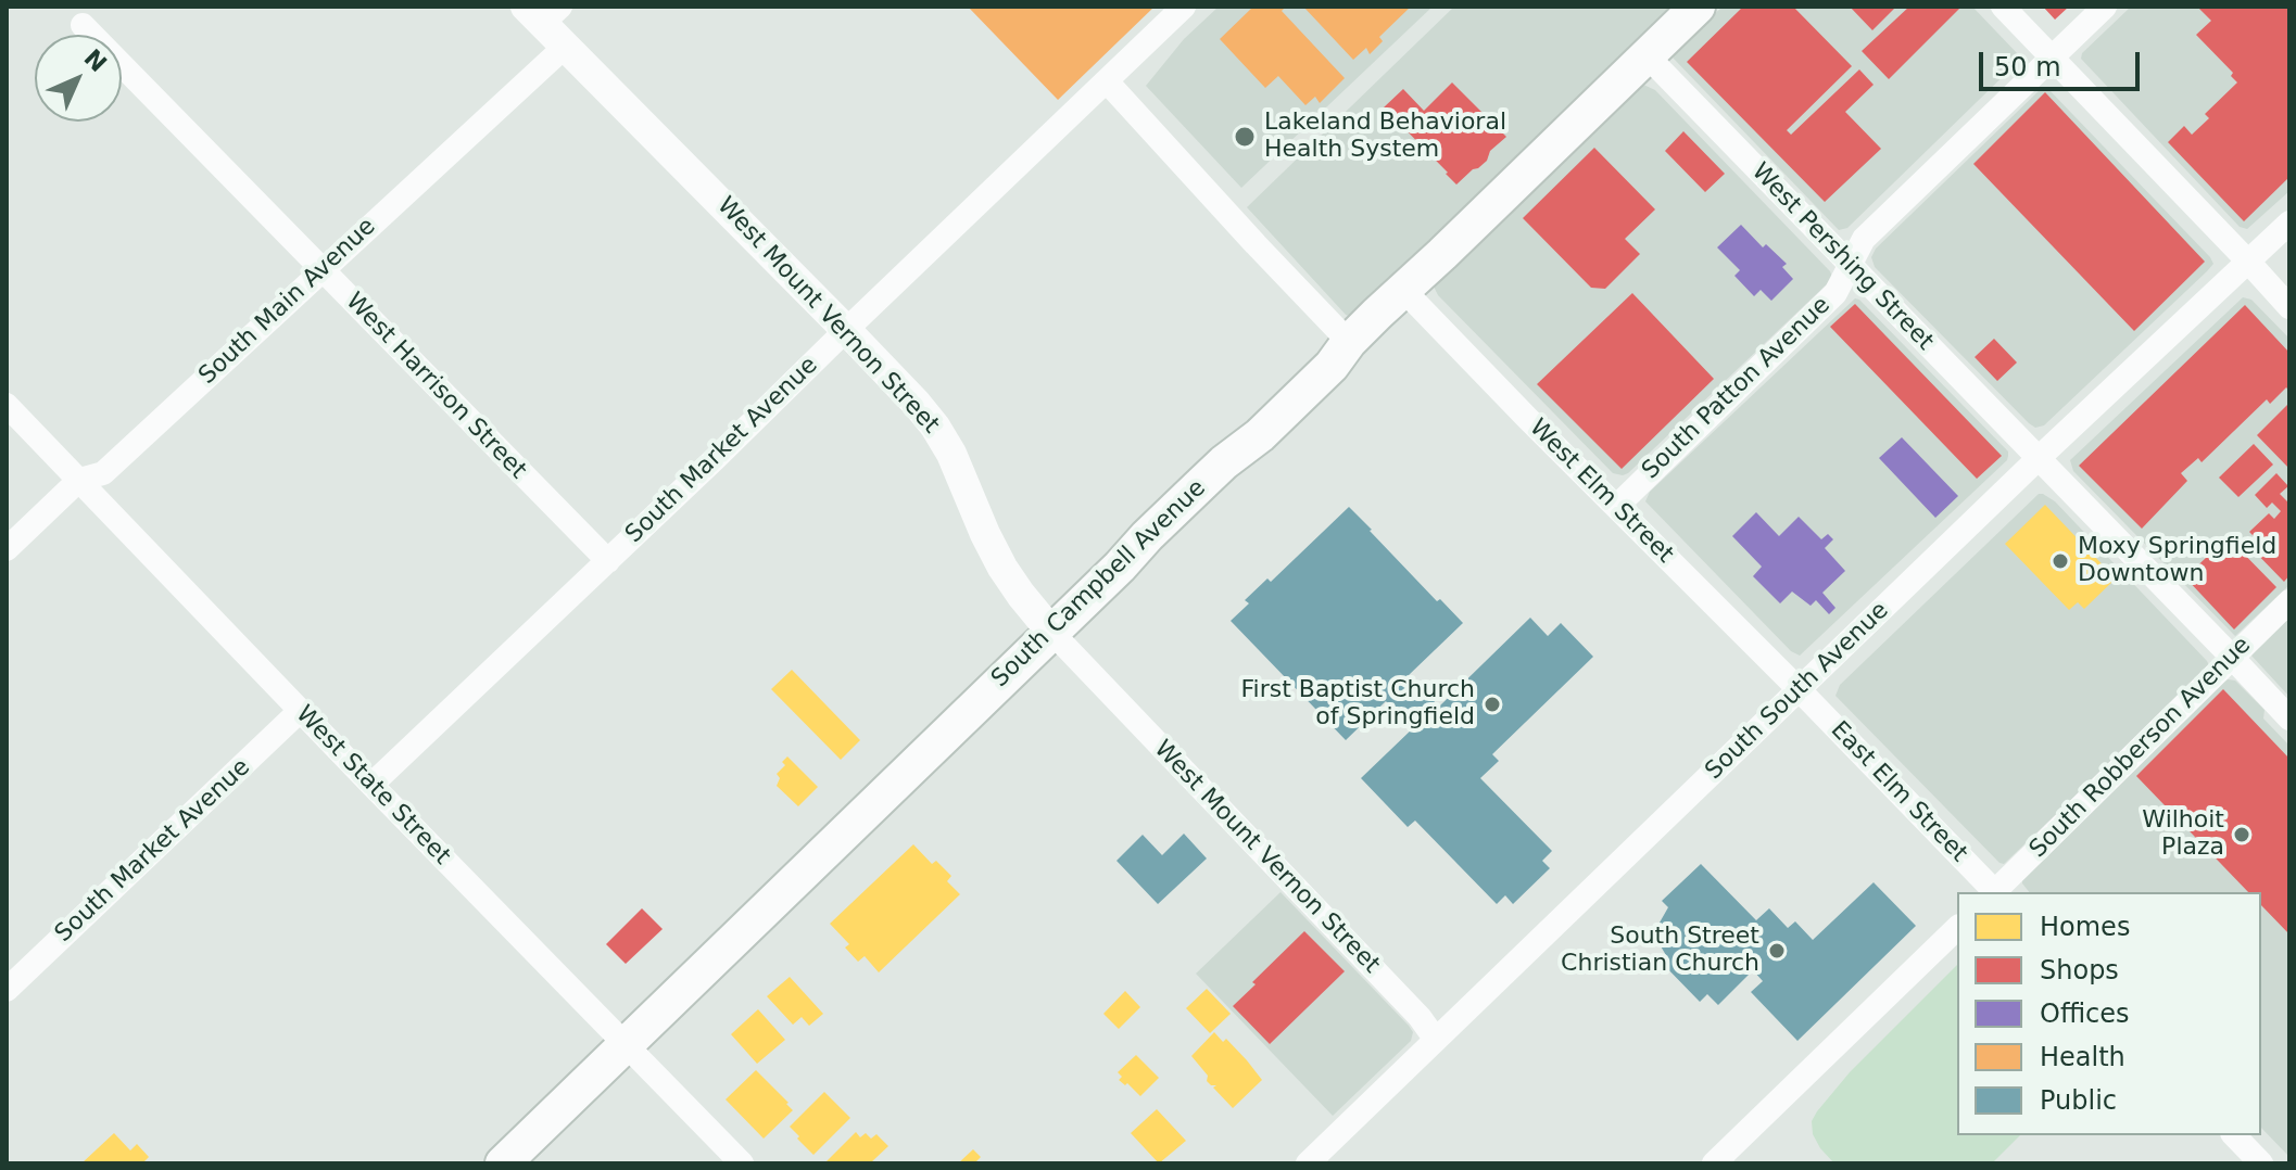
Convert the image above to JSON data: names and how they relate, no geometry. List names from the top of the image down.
{
  "streets": {
    "main road": ["South Campbell Avenue"],
    "street": [
      "West Pershing Street",
      "South Main Avenue",
      "West Mount Vernon Street",
      "West Harrison Street",
      "South Patton Avenue",
      "South Market Avenue",
      "West Elm Street",
      "South South Avenue",
      "South Robberson Avenue",
      "West State Street",
      "East Elm Street"
    ]
  },
  "crossings": [
    ["West Pershing Street", "South Patton Avenue"],
    ["West Pershing Street", "South Campbell Avenue"],
    ["West Pershing Street", "South South Avenue"],
    ["West Pershing Street", "South Robberson Avenue"],
    ["South Main Avenue", "West Mount Vernon Street"],
    ["South Main Avenue", "West Harrison Street"],
    ["South Main Avenue", "West State Street"],
    ["West Mount Vernon Street", "South Market Avenue"],
    ["West Mount Vernon Street", "South Campbell Avenue"],
    ["West Mount Vernon Street", "South South Avenue"],
    ["West Harrison Street", "South Market Avenue"],
    ["South Patton Avenue", "West Elm Street"],
    ["South Market Avenue", "West State Street"],
    ["West Elm Street", "South Campbell Avenue"],
    ["West Elm Street", "South South Avenue"],
    ["West Elm Street", "East Elm Street"],
    ["South Campbell Avenue", "West State Street"],
    ["South South Avenue", "East Elm Street"]
  ],
  "places": [
    "Lakeland Behavioral Health System",
    "Moxy Springfield Downtown",
    "First Baptist Church of Springfield",
    "Wilhoit Plaza",
    "South Street Christian Church"
  ],
  "legend": [
    "Homes",
    "Shops",
    "Offices",
    "Health",
    "Public"
  ],
  "scale_bar": "50 m",
  "north": "top right"
}
